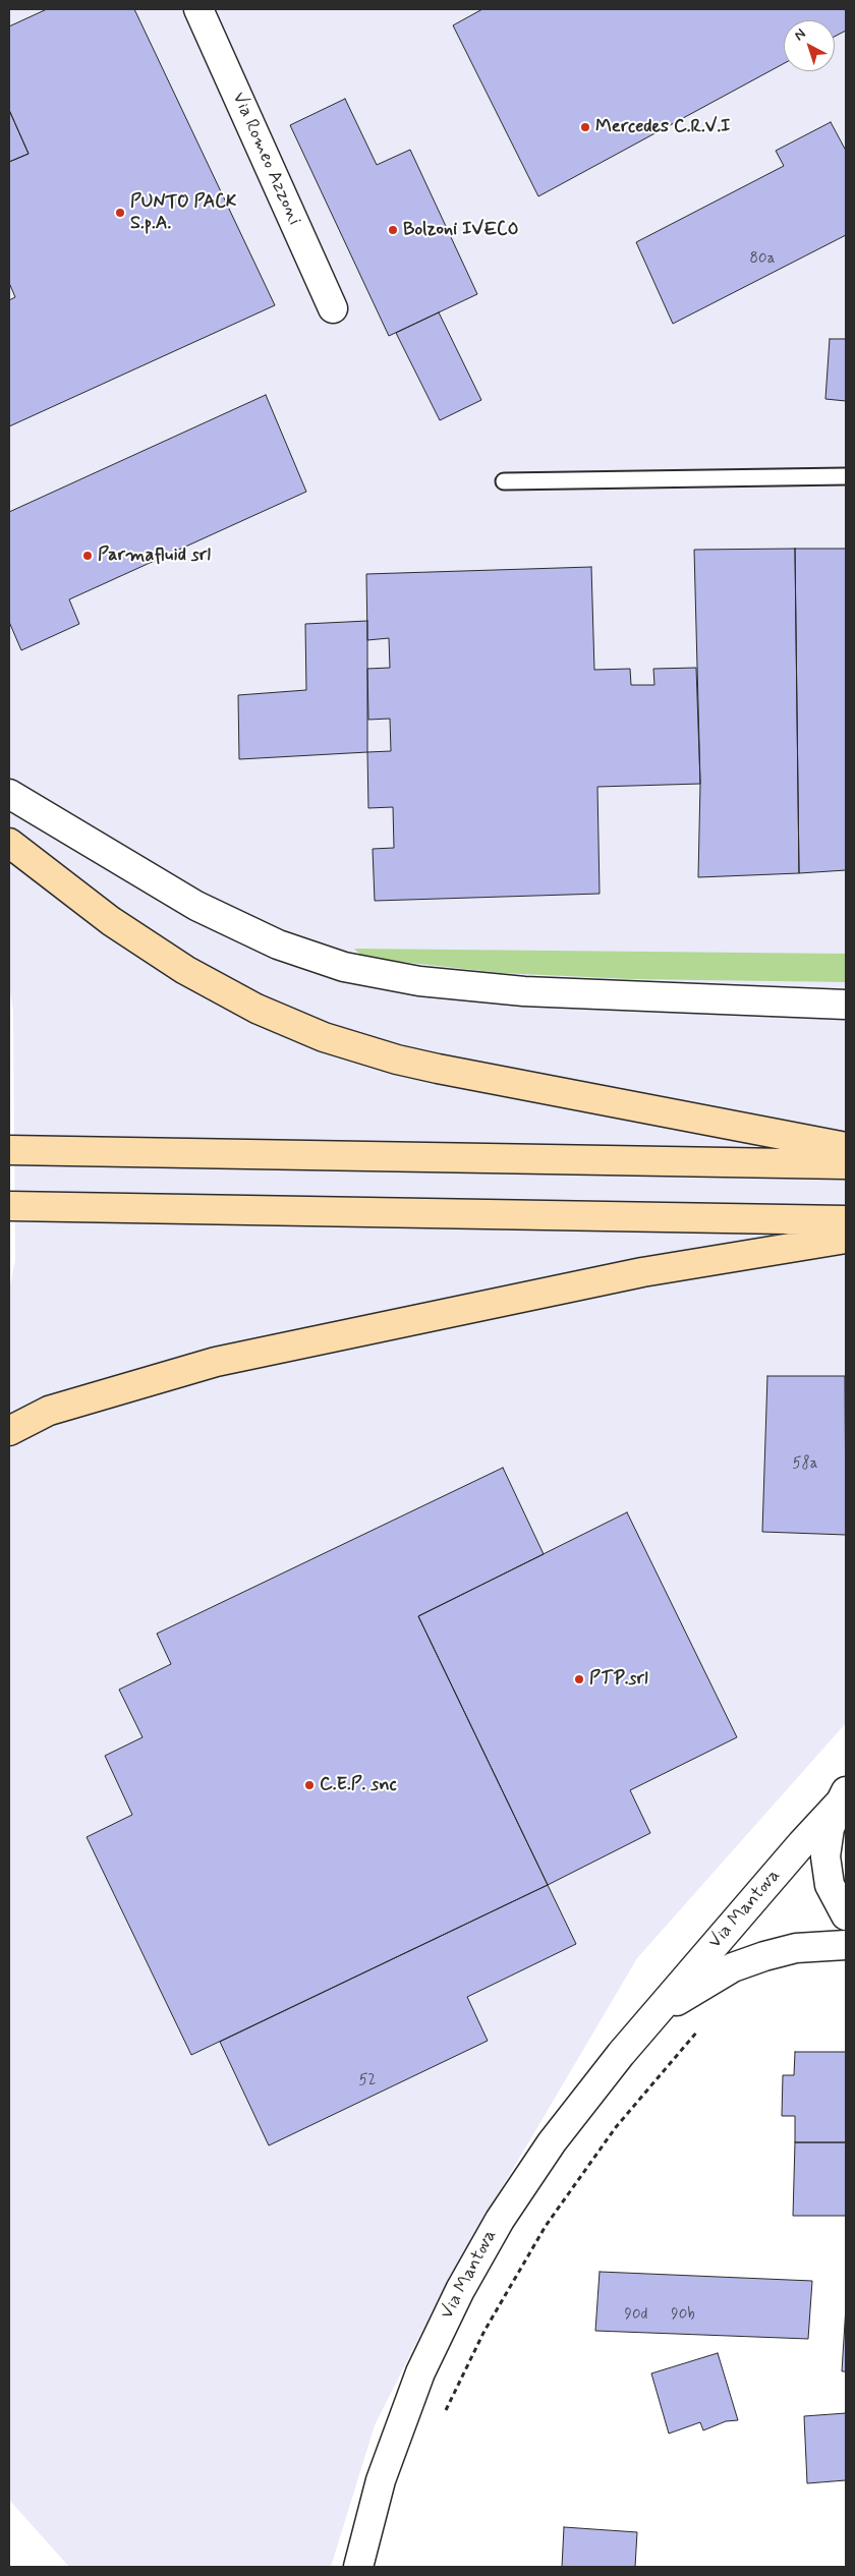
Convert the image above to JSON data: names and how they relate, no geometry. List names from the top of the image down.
{
  "streets": {
    "main road": ["Via Romeo Azzoni", "Via Mantova"]
  },
  "places": [
    "Mercedes C.R.V.I",
    "PUNTO PACK S.p.A.",
    "Bolzoni IVECO",
    "Parmafluid srl",
    "PTP.srl",
    "C.E.P. snc"
  ],
  "house_numbers": [
    "80a",
    "58a",
    "52",
    "90d",
    "90b"
  ],
  "north": "top left"
}
